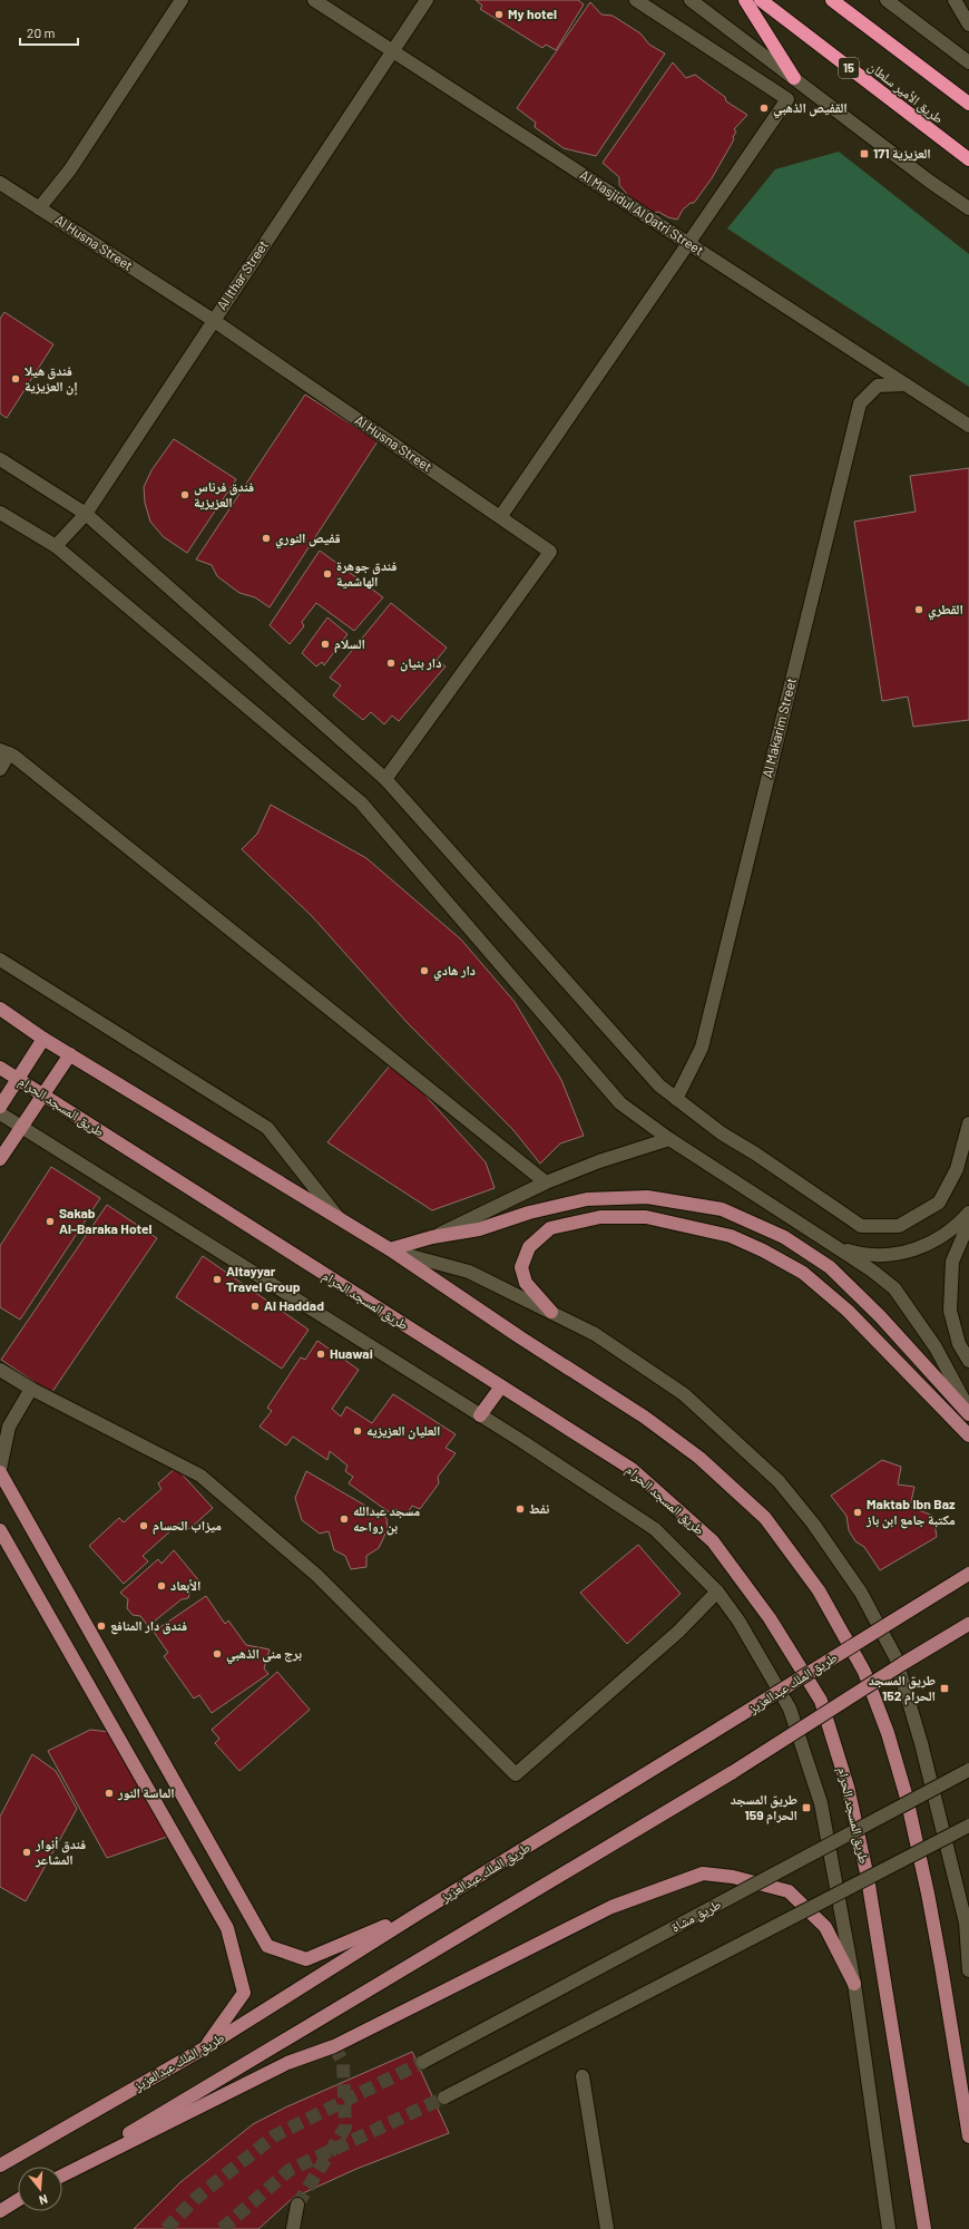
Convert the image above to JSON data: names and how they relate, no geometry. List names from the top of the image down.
{
  "streets": {
    "highway": ["15", "طريق الأمير سلطان"],
    "main road": ["طريق المسجد الحرام", "طريق الملك عبدالعزيز"],
    "street": [
      "Al Masjidul Al Qatri Street",
      "Al Husna Street",
      "Al Ithar Street",
      "Al Makarim Street",
      "طريق مشاة"
    ]
  },
  "crossings": [
    ["Al Masjidul Al Qatri Street", "Al Ithar Street"],
    ["Al Masjidul Al Qatri Street", "Al Makarim Street"],
    ["Al Husna Street", "Al Ithar Street"]
  ],
  "places": {
    "other": [
      "My hotel",
      "القفيص الذهبي",
      "فندق هيلا إن العزيزية",
      "فندق فرناس العزيزية",
      "قفيص النوري",
      "فندق جوهرة الهاشمية",
      "القطري",
      "السلام",
      "دار بنيان",
      "دار هادي",
      "Sakab Al-Baraka Hotel",
      "Altayyar Travel Group",
      "Al Haddad",
      "Huawai",
      "العليان العزيزيه",
      "نفط",
      "Maktab Ibn Baz مكتبة جامع ابن باز",
      "مسجد عبدالله بن رواحه",
      "ميزاب الحسام",
      "الأبعاد",
      "فندق دار المنافع",
      "برج منى الذهبي",
      "الماسة النور",
      "فندق أنوار المشاعر"
    ],
    "transit": ["العزيزية 171", "طريق المسجد الحرام 152", "طريق المسجد الحرام 159"]
  },
  "scale_bar": "20 m",
  "north": "bottom"
}
